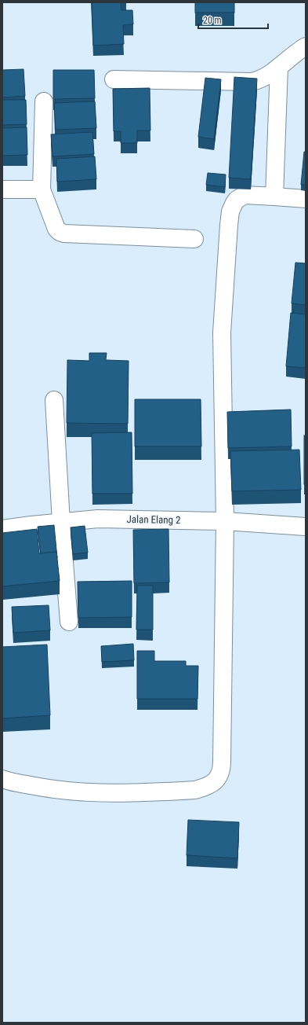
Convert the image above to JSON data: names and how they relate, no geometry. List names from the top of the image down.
{
  "streets": {
    "street": ["Jalan Elang 2"]
  },
  "scale_bar": "20 m"
}
